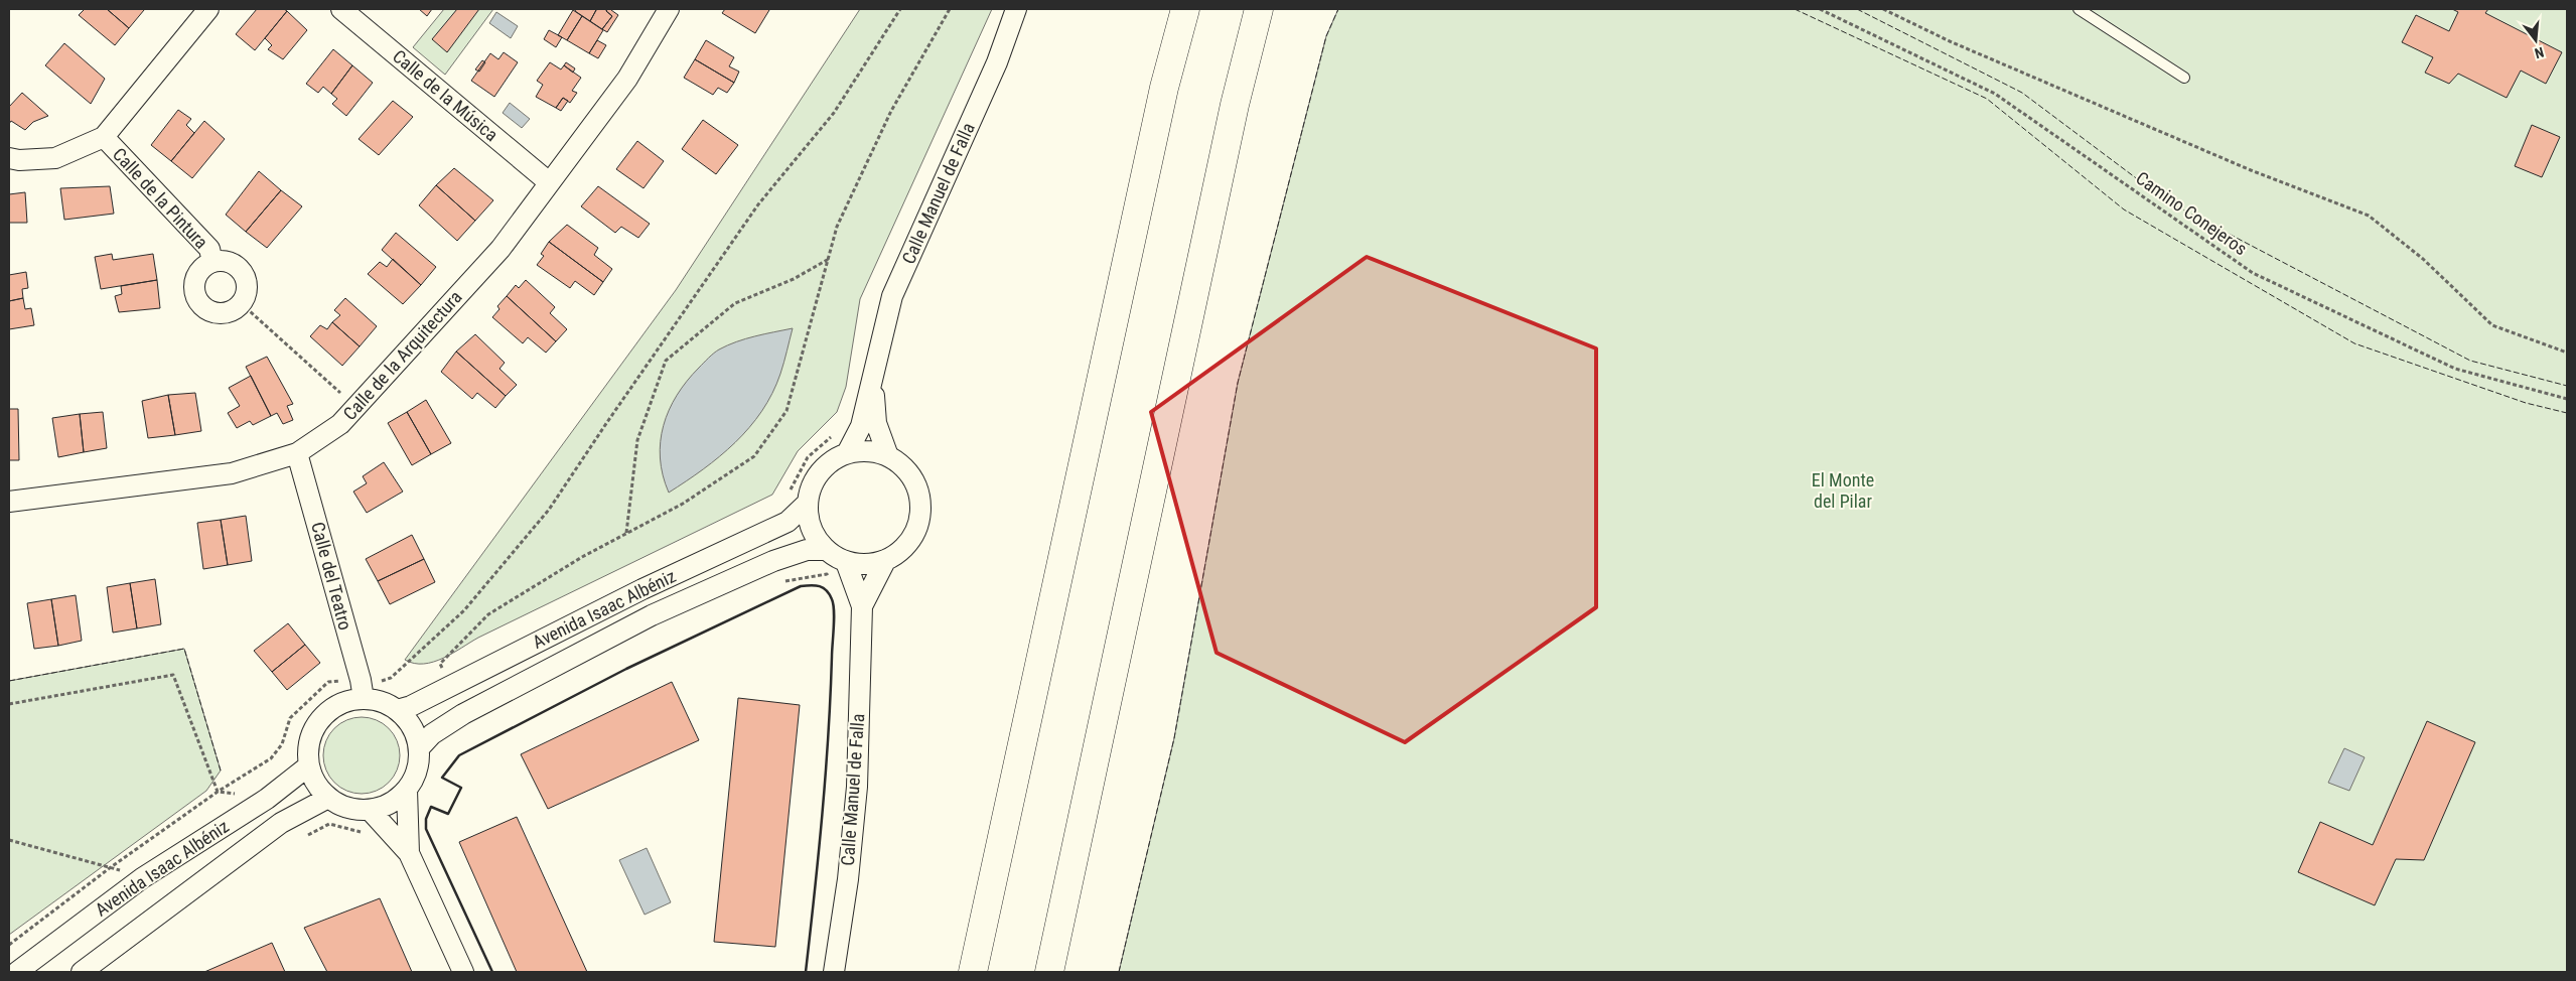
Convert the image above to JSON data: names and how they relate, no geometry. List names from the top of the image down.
{
  "streets": {
    "street": [
      "Calle de la Música",
      "Calle Manuel de Falla",
      "Calle de la Pintura",
      "Calle de la Arquitectura",
      "Calle del Teatro",
      "Avenida Isaac Albéniz"
    ],
    "path": ["Camino Conejeros"]
  },
  "crossings": [
    ["Calle de la Música", "Calle de la Arquitectura"],
    ["Calle Manuel de Falla", "Avenida Isaac Albéniz"],
    ["Calle de la Arquitectura", "Calle del Teatro"],
    ["Calle del Teatro", "Avenida Isaac Albéniz"]
  ],
  "parks": ["El Monte del Pilar"],
  "north": "bottom"
}
